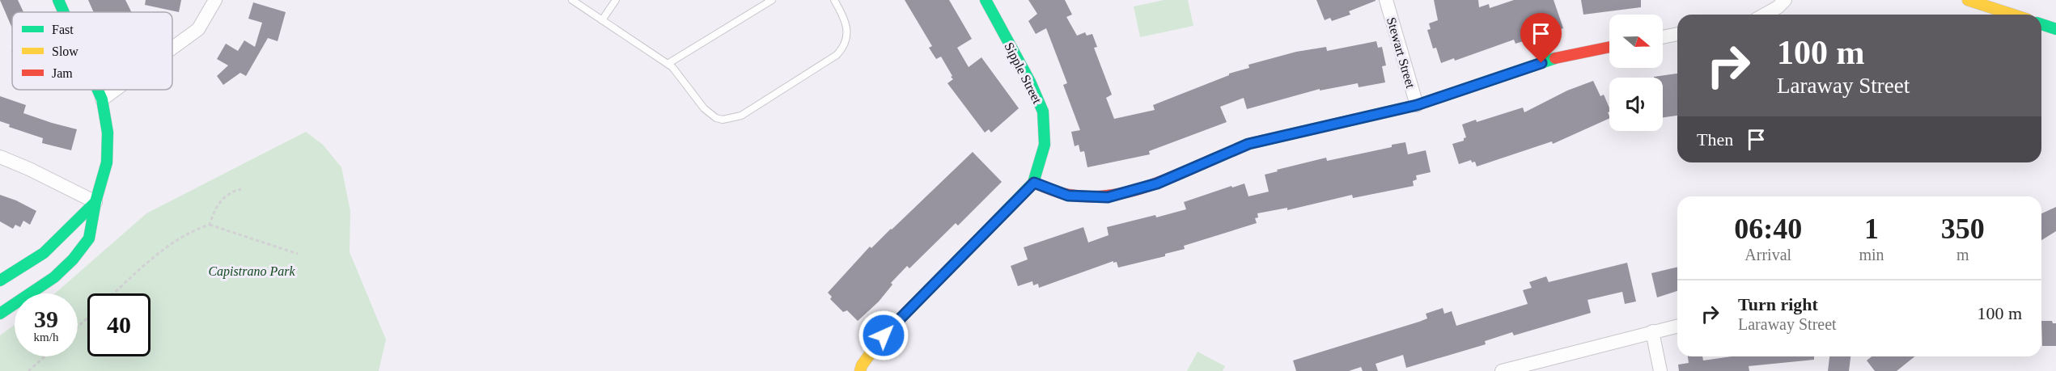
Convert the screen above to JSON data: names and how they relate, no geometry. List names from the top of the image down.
{
  "streets": {
    "street": ["Stewart Street", "Sipple Street"]
  },
  "parks": ["Capistrano Park"],
  "legend": ["Fast", "Slow", "Jam"],
  "north": "right",
  "page": {
    "turn": ["100 m", "Laraway Street"],
    "then": "Then",
    "eta": [
      "06:40",
      "Arrival",
      "1",
      "min",
      "350",
      "m"
    ],
    "list": [
      {
        "name": "Turn right",
        "note": "Laraway Street",
        "value": "100 m"
      }
    ],
    "speed": "39 km/h",
    "limit": "40"
  }
}
